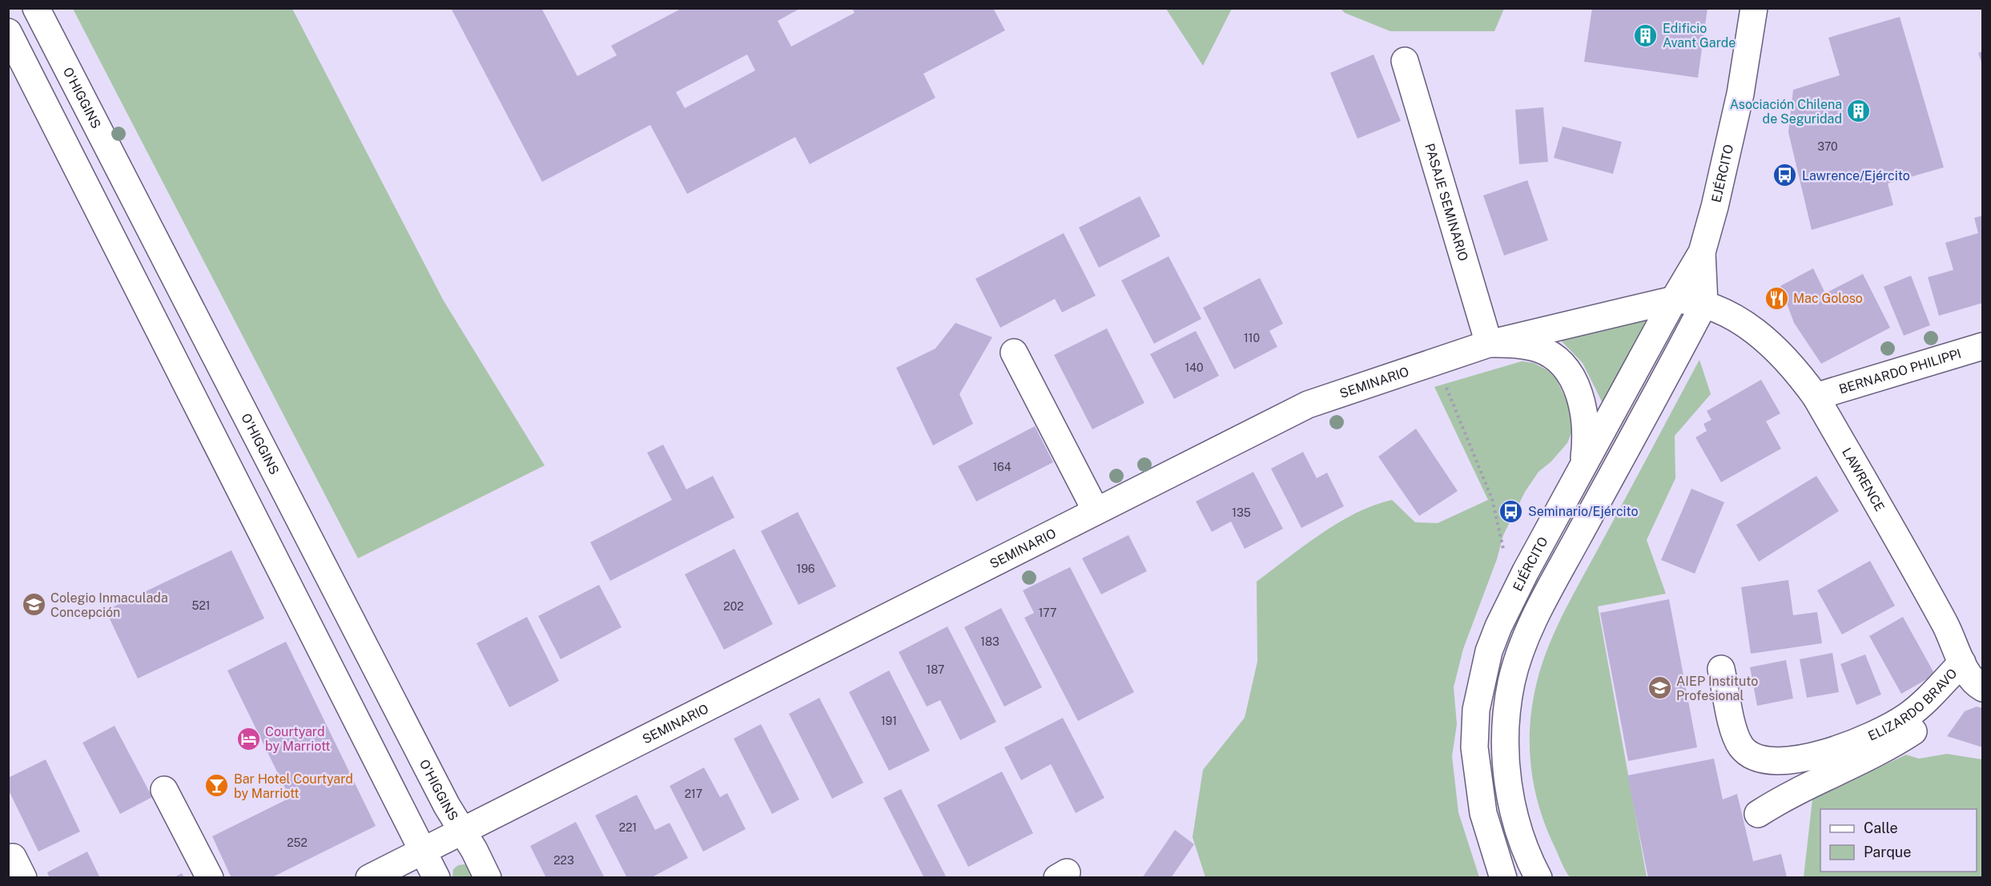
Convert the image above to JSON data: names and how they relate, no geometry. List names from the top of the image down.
{
  "streets": {
    "street": [
      "O'HIGGINS",
      "EJÉRCITO",
      "PASAJE SEMINARIO",
      "BERNARDO PHILIPPI",
      "SEMINARIO",
      "LAWRENCE",
      "ELIZARDO BRAVO"
    ]
  },
  "crossings": [
    ["O'HIGGINS", "SEMINARIO"],
    ["EJÉRCITO", "SEMINARIO"],
    ["EJÉRCITO", "LAWRENCE"],
    ["PASAJE SEMINARIO", "SEMINARIO"],
    ["BERNARDO PHILIPPI", "LAWRENCE"],
    ["SEMINARIO", "LAWRENCE"],
    ["LAWRENCE", "ELIZARDO BRAVO"]
  ],
  "places": {
    "building": ["Edificio Avant Garde", "Asociación Chilena de Seguridad"],
    "bus stop": ["Lawrence/Ejército", "Seminario/Ejército"],
    "restaurant": ["Mac Goloso"],
    "school or university": ["Colegio Inmaculada Concepción", "AIEP Instituto Profesional"],
    "hotel": ["Courtyard by Marriott"],
    "bar": ["Bar Hotel Courtyard by Marriott"]
  },
  "house_numbers": [
    "370",
    "110",
    "140",
    "164",
    "135",
    "196",
    "521",
    "202",
    "177",
    "183",
    "187",
    "191",
    "217",
    "221",
    "252",
    "223"
  ],
  "legend": ["Calle", "Parque"]
}
